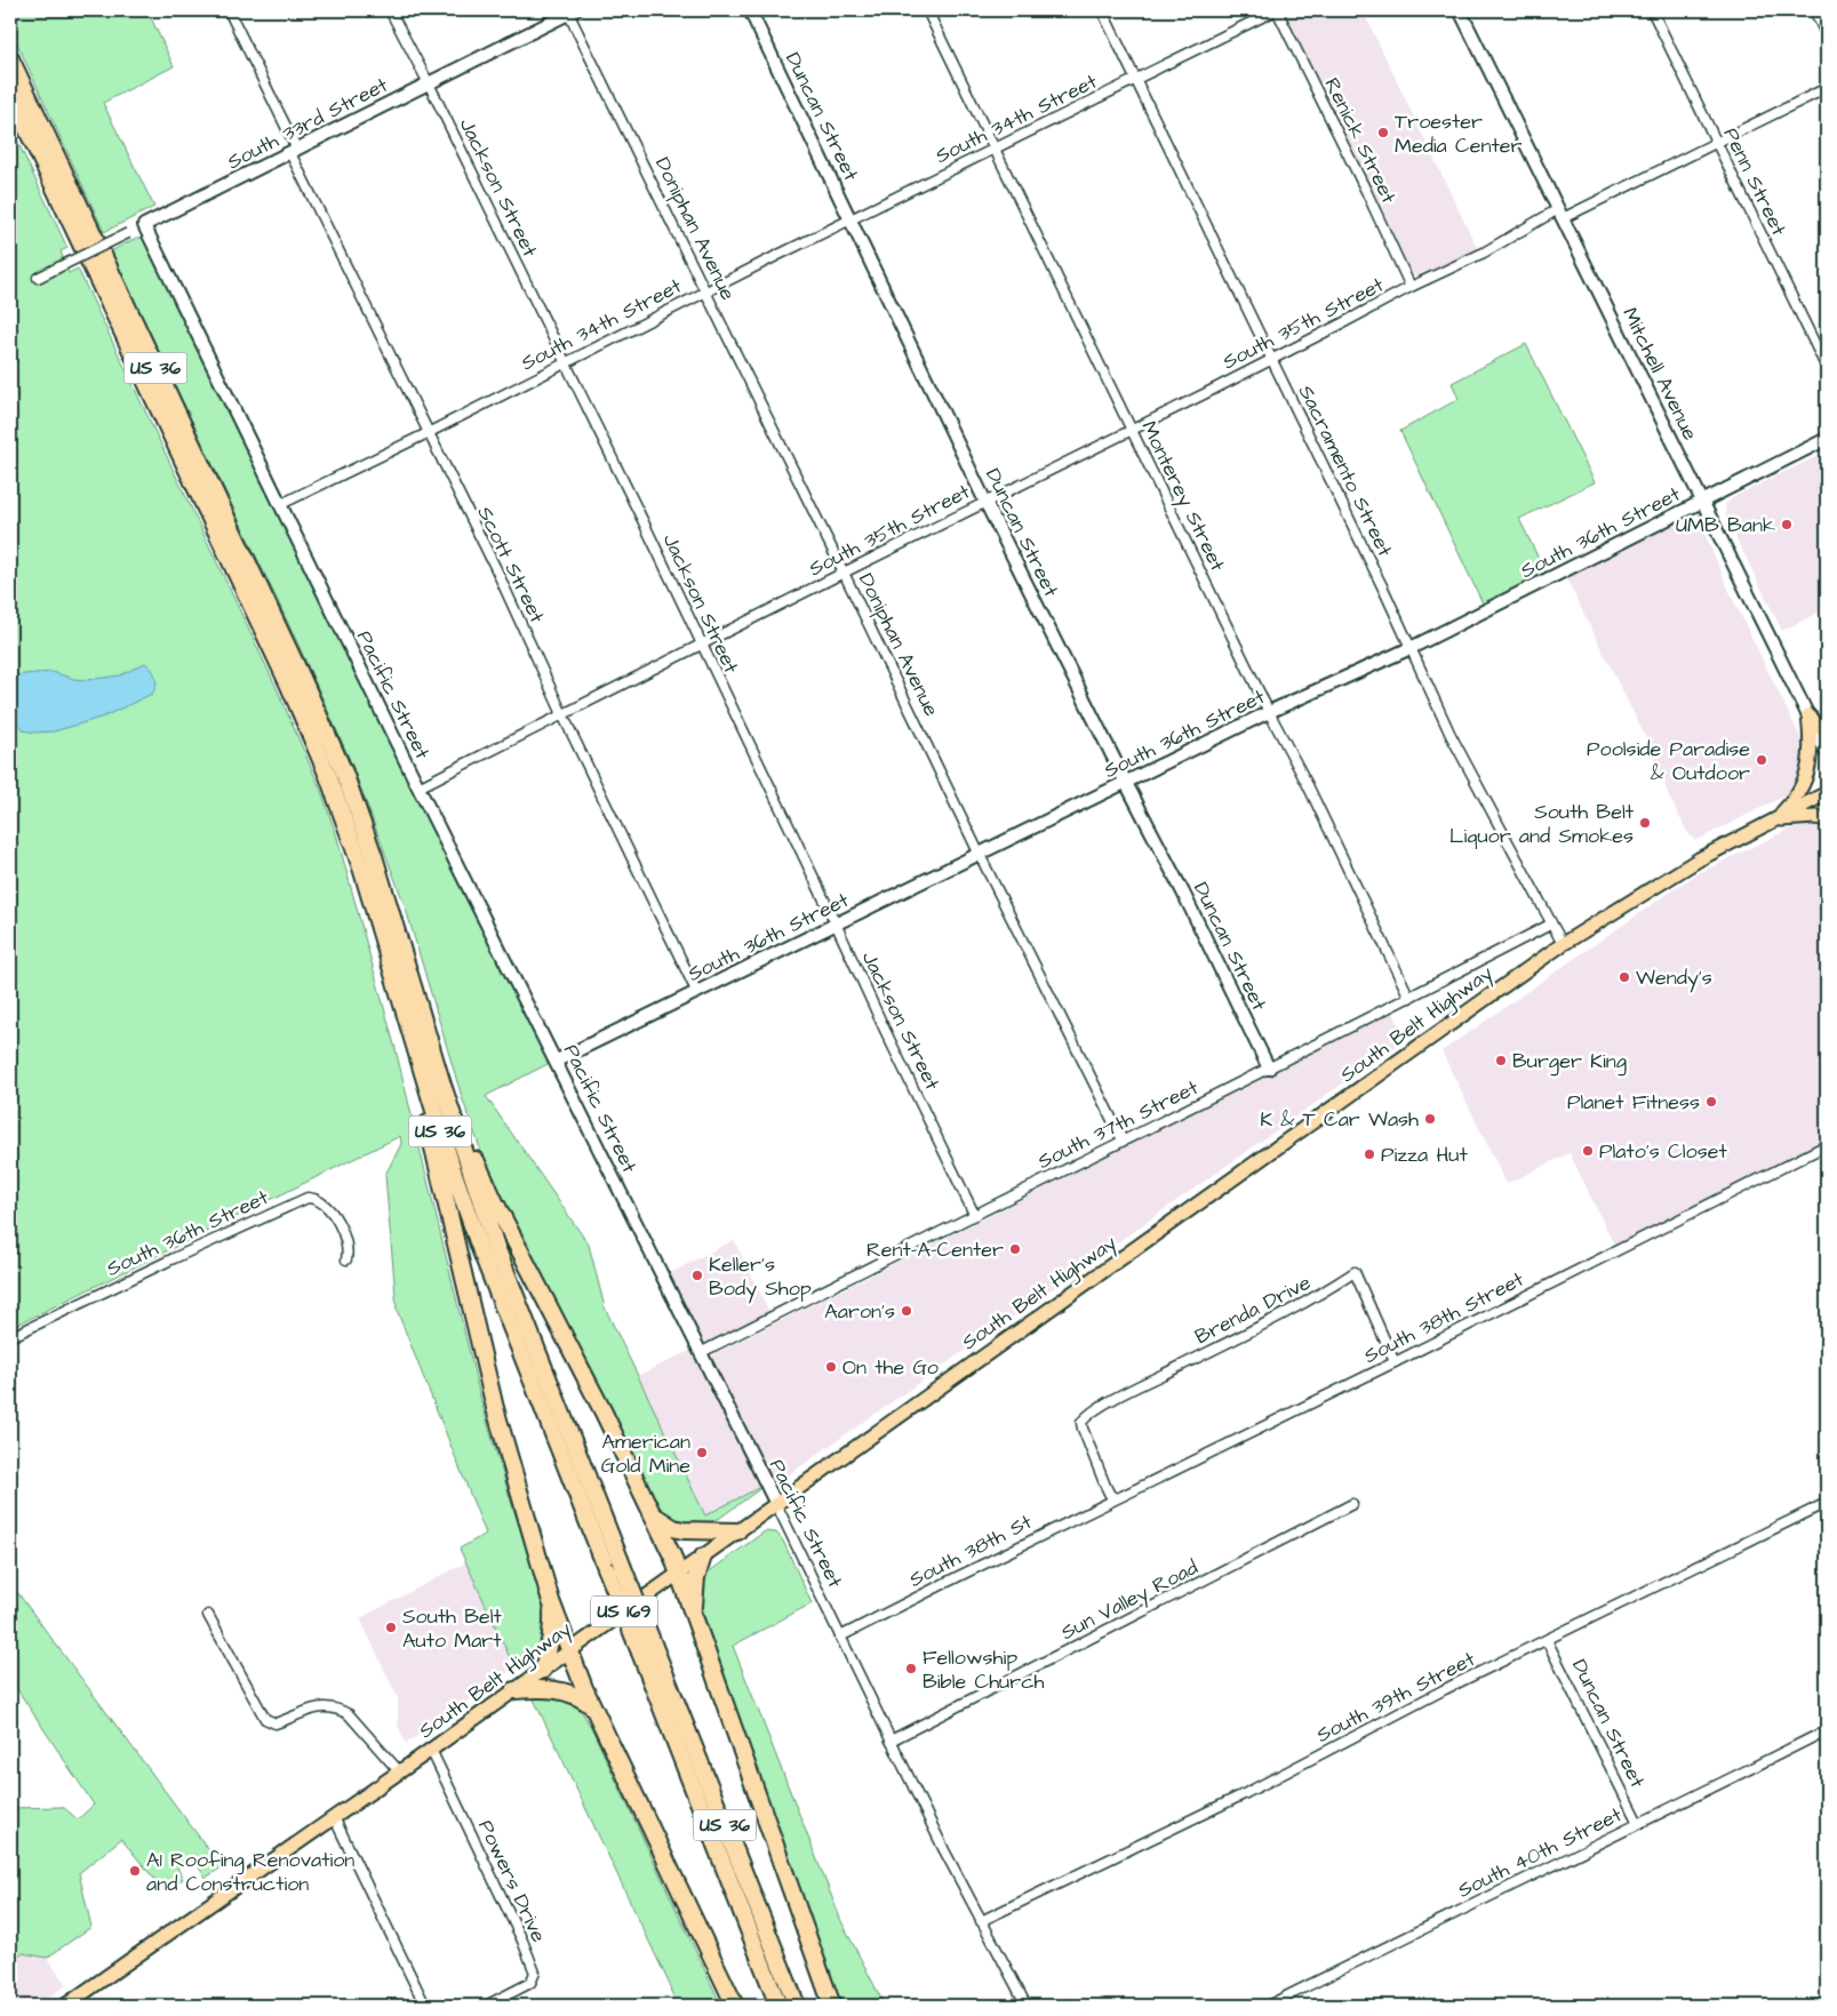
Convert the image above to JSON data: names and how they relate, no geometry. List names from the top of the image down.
{
  "streets": {
    "highway": ["US 36"],
    "main road": ["South Belt Highway", "US 169"],
    "street": [
      "Duncan Street",
      "South 34th Street",
      "South 33rd Street",
      "Renick Street",
      "Penn Street",
      "Jackson Street",
      "Doniphan Avenue",
      "South 35th Street",
      "Mitchell Avenue",
      "Sacramento Street",
      "Monterey Street",
      "South 36th Street",
      "Scott Street",
      "Pacific Street",
      "South 37th Street",
      "Brenda Drive",
      "South 38th Street",
      "South 38th St",
      "Sun Valley Road",
      "South 39th Street",
      "South 40th Street",
      "Powers Drive"
    ]
  },
  "crossings": [
    ["Duncan Street", "South 34th Street"],
    ["Duncan Street", "South 35th Street"],
    ["Duncan Street", "South 36th Street"],
    ["Duncan Street", "South 37th Street"],
    ["Duncan Street", "South 39th Street"],
    ["Duncan Street", "South 40th Street"],
    ["South 34th Street", "Renick Street"],
    ["South 34th Street", "Jackson Street"],
    ["South 34th Street", "Doniphan Avenue"],
    ["South 34th Street", "Sacramento Street"],
    ["South 34th Street", "Monterey Street"],
    ["South 34th Street", "Scott Street"],
    ["South 34th Street", "Pacific Street"],
    ["South 33rd Street", "Jackson Street"],
    ["South 33rd Street", "Doniphan Avenue"],
    ["South 33rd Street", "Scott Street"],
    ["South 33rd Street", "Pacific Street"],
    ["Renick Street", "South 35th Street"],
    ["Penn Street", "South 35th Street"],
    ["Jackson Street", "South 35th Street"],
    ["Jackson Street", "South 36th Street"],
    ["Jackson Street", "South 37th Street"],
    ["Doniphan Avenue", "South 35th Street"],
    ["Doniphan Avenue", "South 36th Street"],
    ["Doniphan Avenue", "South 37th Street"],
    ["South 35th Street", "Mitchell Avenue"],
    ["South 35th Street", "Sacramento Street"],
    ["South 35th Street", "Monterey Street"],
    ["South 35th Street", "Scott Street"],
    ["South 35th Street", "Pacific Street"],
    ["Mitchell Avenue", "South 36th Street"],
    ["Sacramento Street", "South 36th Street"],
    ["Sacramento Street", "South Belt Highway"],
    ["Sacramento Street", "South 37th Street"],
    ["Monterey Street", "South 36th Street"],
    ["Monterey Street", "South 37th Street"],
    ["South 36th Street", "Scott Street"],
    ["South 36th Street", "Pacific Street"],
    ["Pacific Street", "South Belt Highway"],
    ["Pacific Street", "South 37th Street"],
    ["Pacific Street", "South 38th St"],
    ["Pacific Street", "Sun Valley Road"],
    ["Pacific Street", "South 39th Street"],
    ["South Belt Highway", "Powers Drive"],
    ["Brenda Drive", "South 38th Street"],
    ["Brenda Drive", "South 38th St"],
    ["South 38th Street", "South 38th St"]
  ],
  "places": [
    "Troester Media Center",
    "UMB Bank",
    "Poolside Paradise & Outdoor",
    "South Belt Liquor and Smokes",
    "Wendy's",
    "Burger King",
    "Planet Fitness",
    "K & T Car Wash",
    "Plato's Closet",
    "Pizza Hut",
    "Rent-A-Center",
    "Keller's Body Shop",
    "Aaron's",
    "On the Go",
    "American Gold Mine",
    "South Belt Auto Mart",
    "Fellowship Bible Church",
    "A1 Roofing Renovation and Construction"
  ]
}
